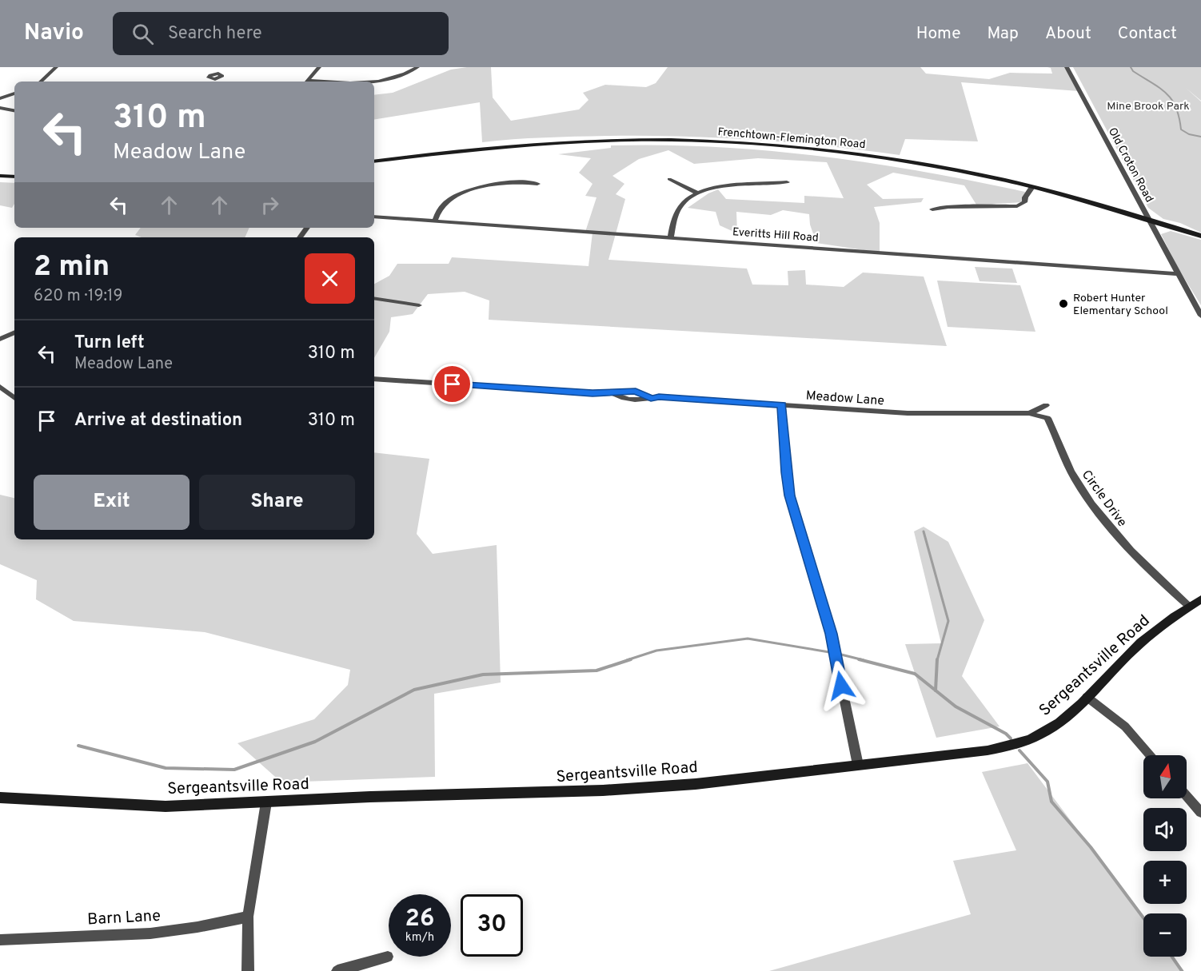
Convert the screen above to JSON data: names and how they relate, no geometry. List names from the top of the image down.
{
  "streets": {
    "main road": ["Frenchtown-Flemington Road", "Sergeantsville Road"],
    "street": [
      "Old Croton Road",
      "Everitts Hill Road",
      "Meadow Lane",
      "Circle Drive",
      "Barn Lane"
    ]
  },
  "crossings": [
    ["Frenchtown-Flemington Road", "Old Croton Road"],
    ["Old Croton Road", "Everitts Hill Road"],
    ["Meadow Lane", "Circle Drive"],
    ["Circle Drive", "Sergeantsville Road"]
  ],
  "parks": ["Mine Brook Park"],
  "places": ["Robert Hunter Elementary School"],
  "north": "top",
  "page": {
    "header": "Navio",
    "search": "Search here",
    "nav": [
      "Home",
      "Map",
      "About",
      "Contact"
    ],
    "turn": ["310 m", "Meadow Lane"],
    "heading": ["2 min", "620 m · 19:19"],
    "list": [
      {
        "name": "Turn left",
        "note": "Meadow Lane",
        "value": "310 m"
      },
      {
        "name": "Arrive at destination",
        "value": "310 m"
      }
    ],
    "buttons": ["Exit", "Share"],
    "map_buttons": ["+", "−"],
    "speed": "26 km/h",
    "limit": "30"
  }
}
